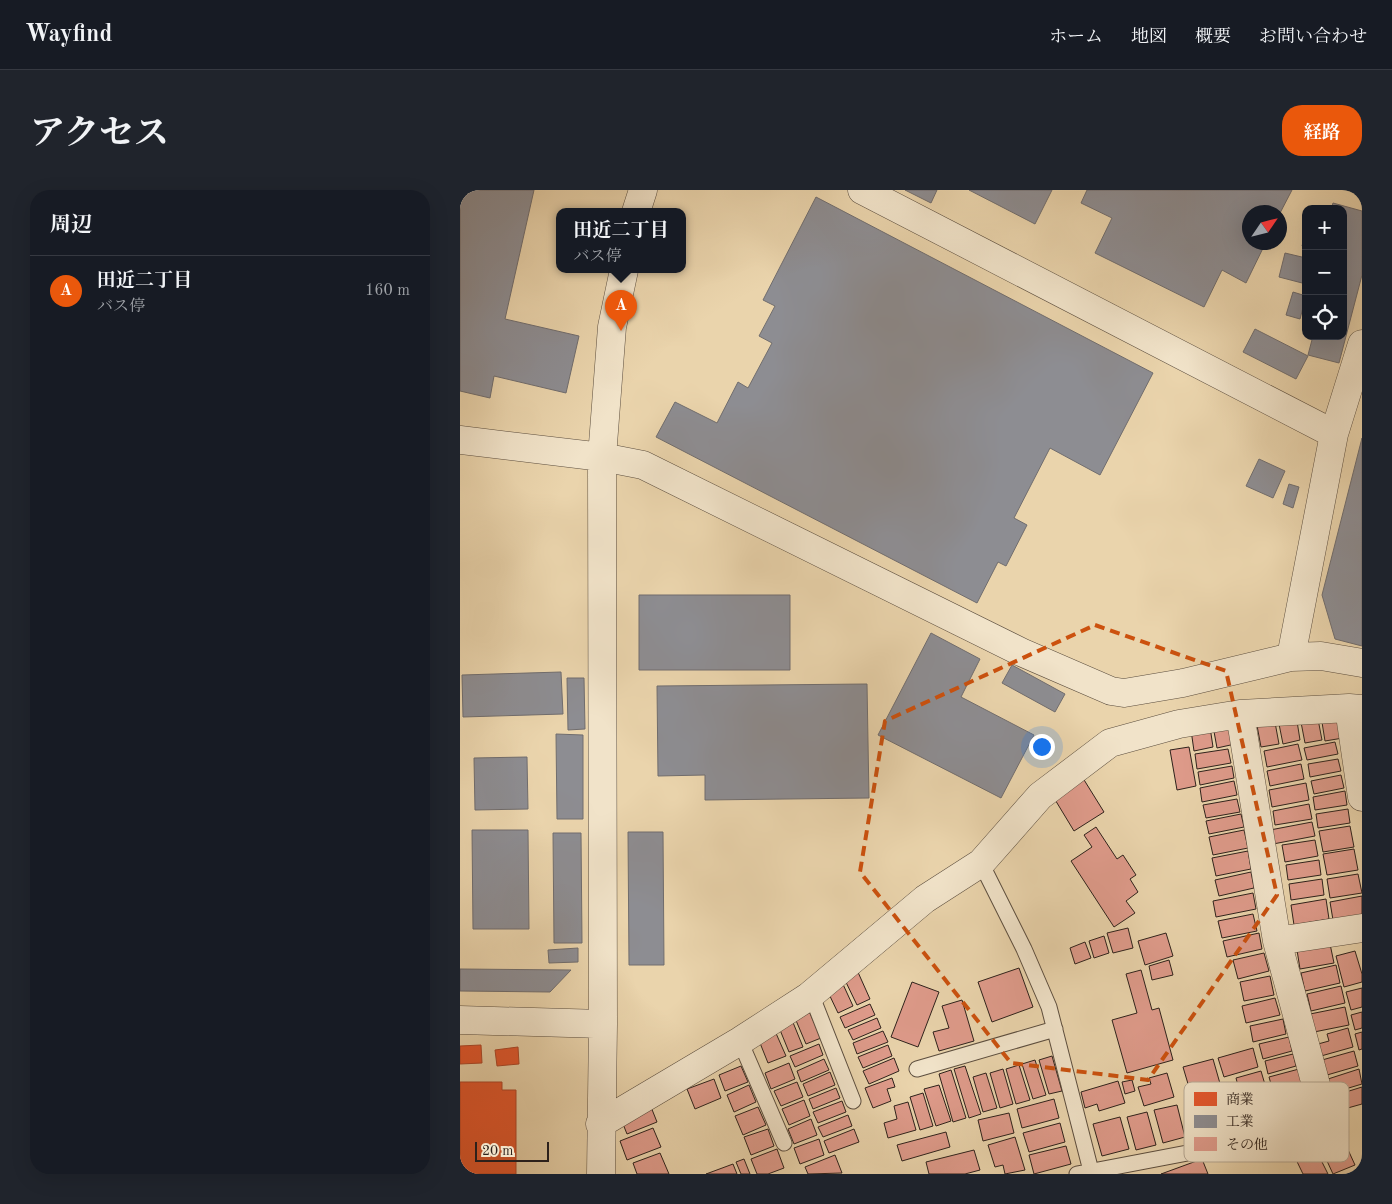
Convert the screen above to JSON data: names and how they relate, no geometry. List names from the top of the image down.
{
  "legend": ["商業", "工業", "その他"],
  "scale_bar": "20 m",
  "north": "top right",
  "page": {
    "header": "Wayfind",
    "nav": [
      "ホーム",
      "地図",
      "概要",
      "お問い合わせ"
    ],
    "title": "アクセス",
    "buttons": "経路",
    "heading": "周辺",
    "map_buttons": ["+", "−"],
    "popup": ["田近二丁目", "バス停"],
    "list": [
      {
        "mark": "A",
        "name": "田近二丁目",
        "note": "バス停",
        "value": "160 m"
      }
    ],
    "pins": "A",
    "scale": "20 m"
  }
}
